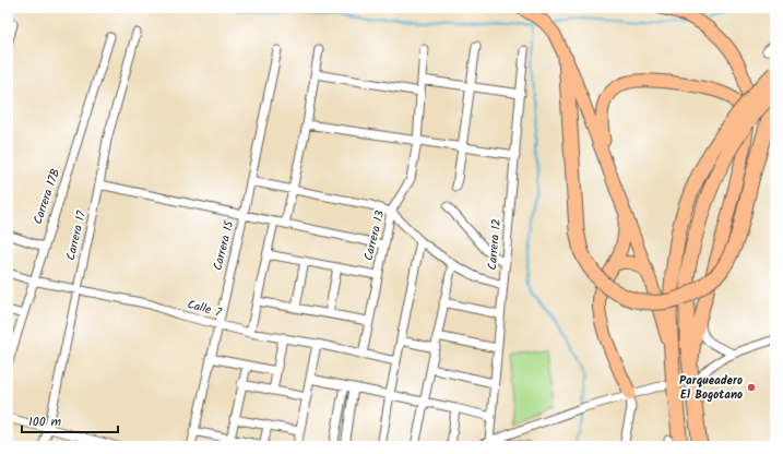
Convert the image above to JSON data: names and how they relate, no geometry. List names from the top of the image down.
{
  "streets": {
    "street": [
      "Carrera 17B",
      "Carrera 17",
      "Carrera 13",
      "Carrera 12",
      "Carrera 15",
      "Calle 7"
    ]
  },
  "crossings": [
    ["Carrera 17B", "Calle 7"],
    ["Carrera 17", "Calle 7"],
    ["Carrera 13", "Calle 7"],
    ["Carrera 15", "Calle 7"]
  ],
  "places": ["Parqueadero El Bogotano"],
  "scale_bar": "100 m"
}
